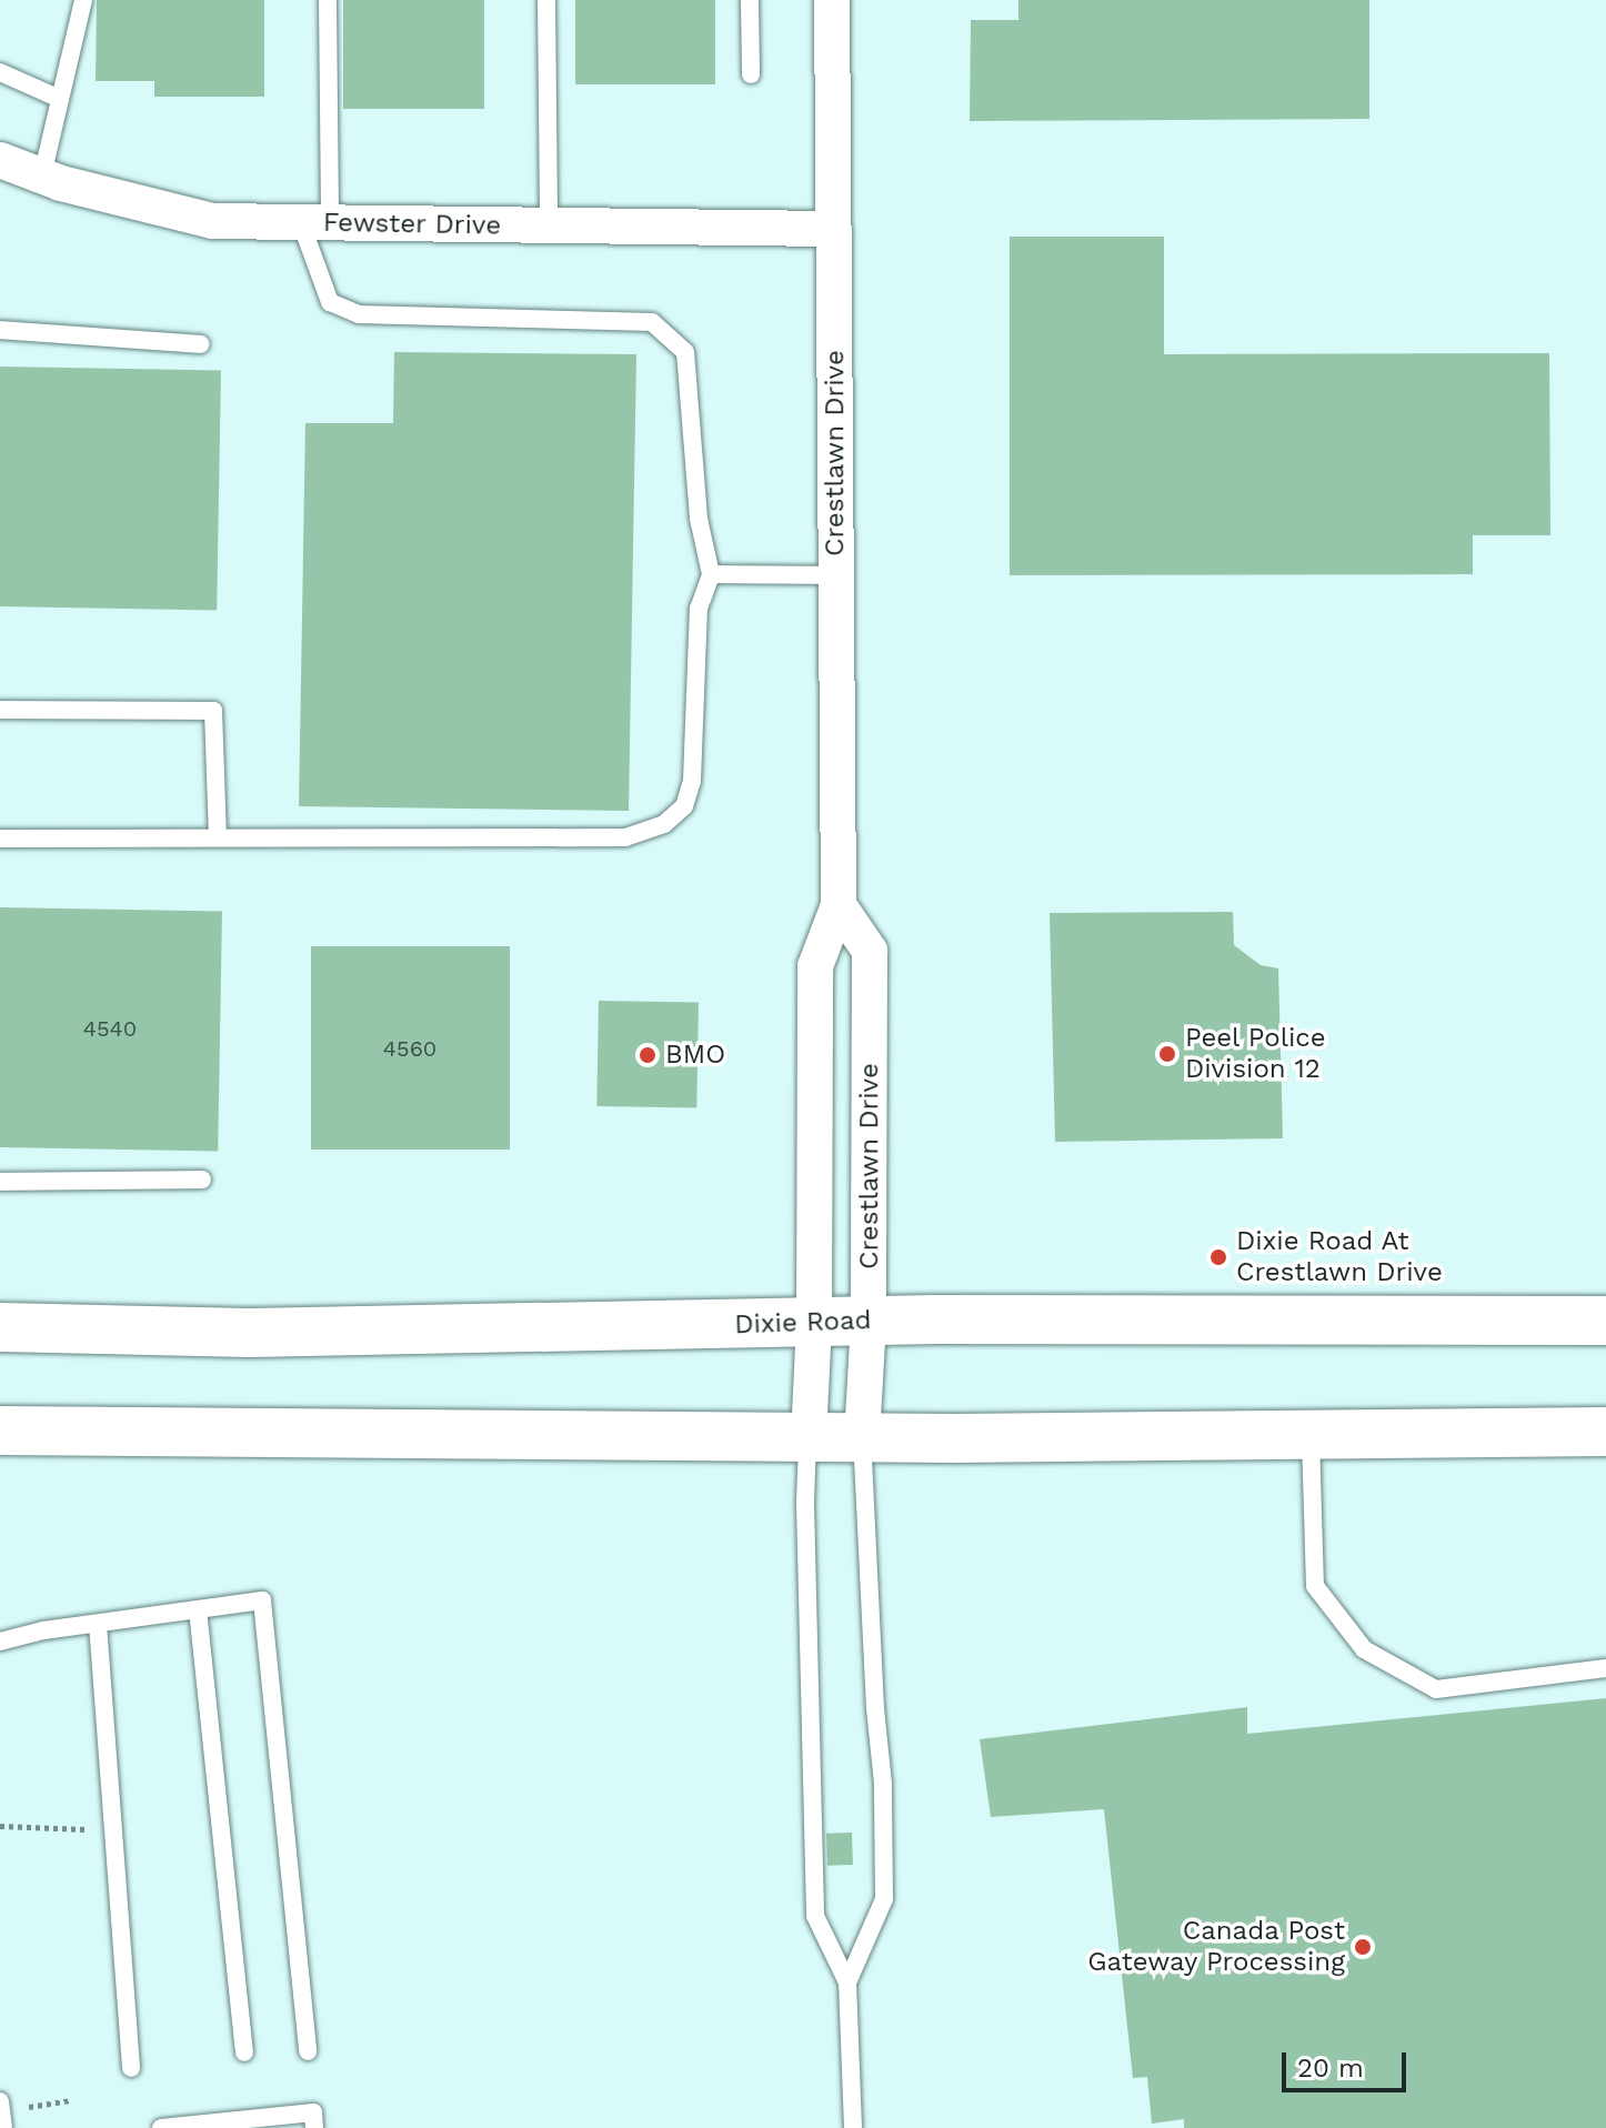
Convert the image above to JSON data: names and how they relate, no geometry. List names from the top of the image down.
{
  "streets": {
    "main road": ["Dixie Road"],
    "street": ["Fewster Drive", "Crestlawn Drive"]
  },
  "crossings": [
    ["Fewster Drive", "Crestlawn Drive"],
    ["Crestlawn Drive", "Dixie Road"]
  ],
  "places": [
    "Peel Police Division 12",
    "BMO",
    "Dixie Road At Crestlawn Drive",
    "Canada Post Gateway Processing"
  ],
  "house_numbers": ["4540", "4560"],
  "scale_bar": "20 m"
}
